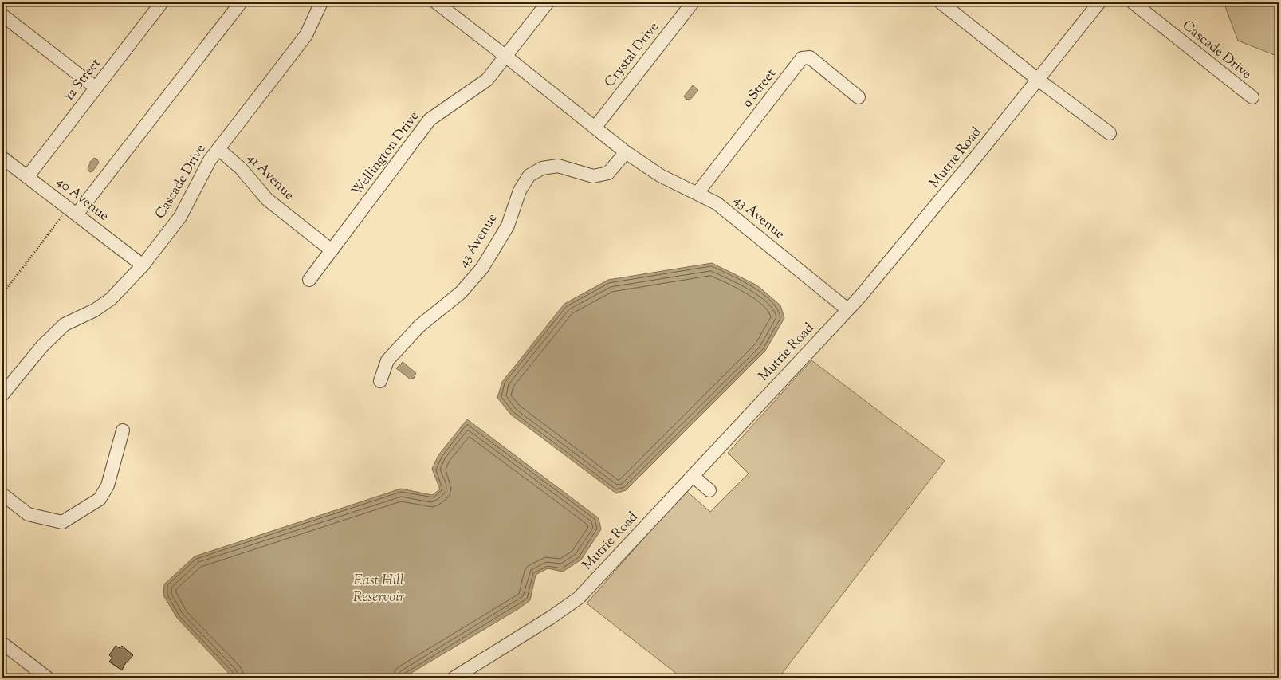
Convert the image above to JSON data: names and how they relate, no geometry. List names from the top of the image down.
{
  "streets": {
    "street": [
      "Cascade Drive",
      "Crystal Drive",
      "12 Street",
      "9 Street",
      "Wellington Drive",
      "Mutrie Road",
      "41 Avenue",
      "40 Avenue",
      "43 Avenue"
    ]
  },
  "crossings": [
    ["Cascade Drive", "41 Avenue"],
    ["Cascade Drive", "40 Avenue"],
    ["Crystal Drive", "43 Avenue"],
    ["12 Street", "40 Avenue"],
    ["9 Street", "43 Avenue"],
    ["Wellington Drive", "41 Avenue"],
    ["Wellington Drive", "43 Avenue"],
    ["Mutrie Road", "43 Avenue"]
  ],
  "water": ["East Hill Reservoir"]
}
